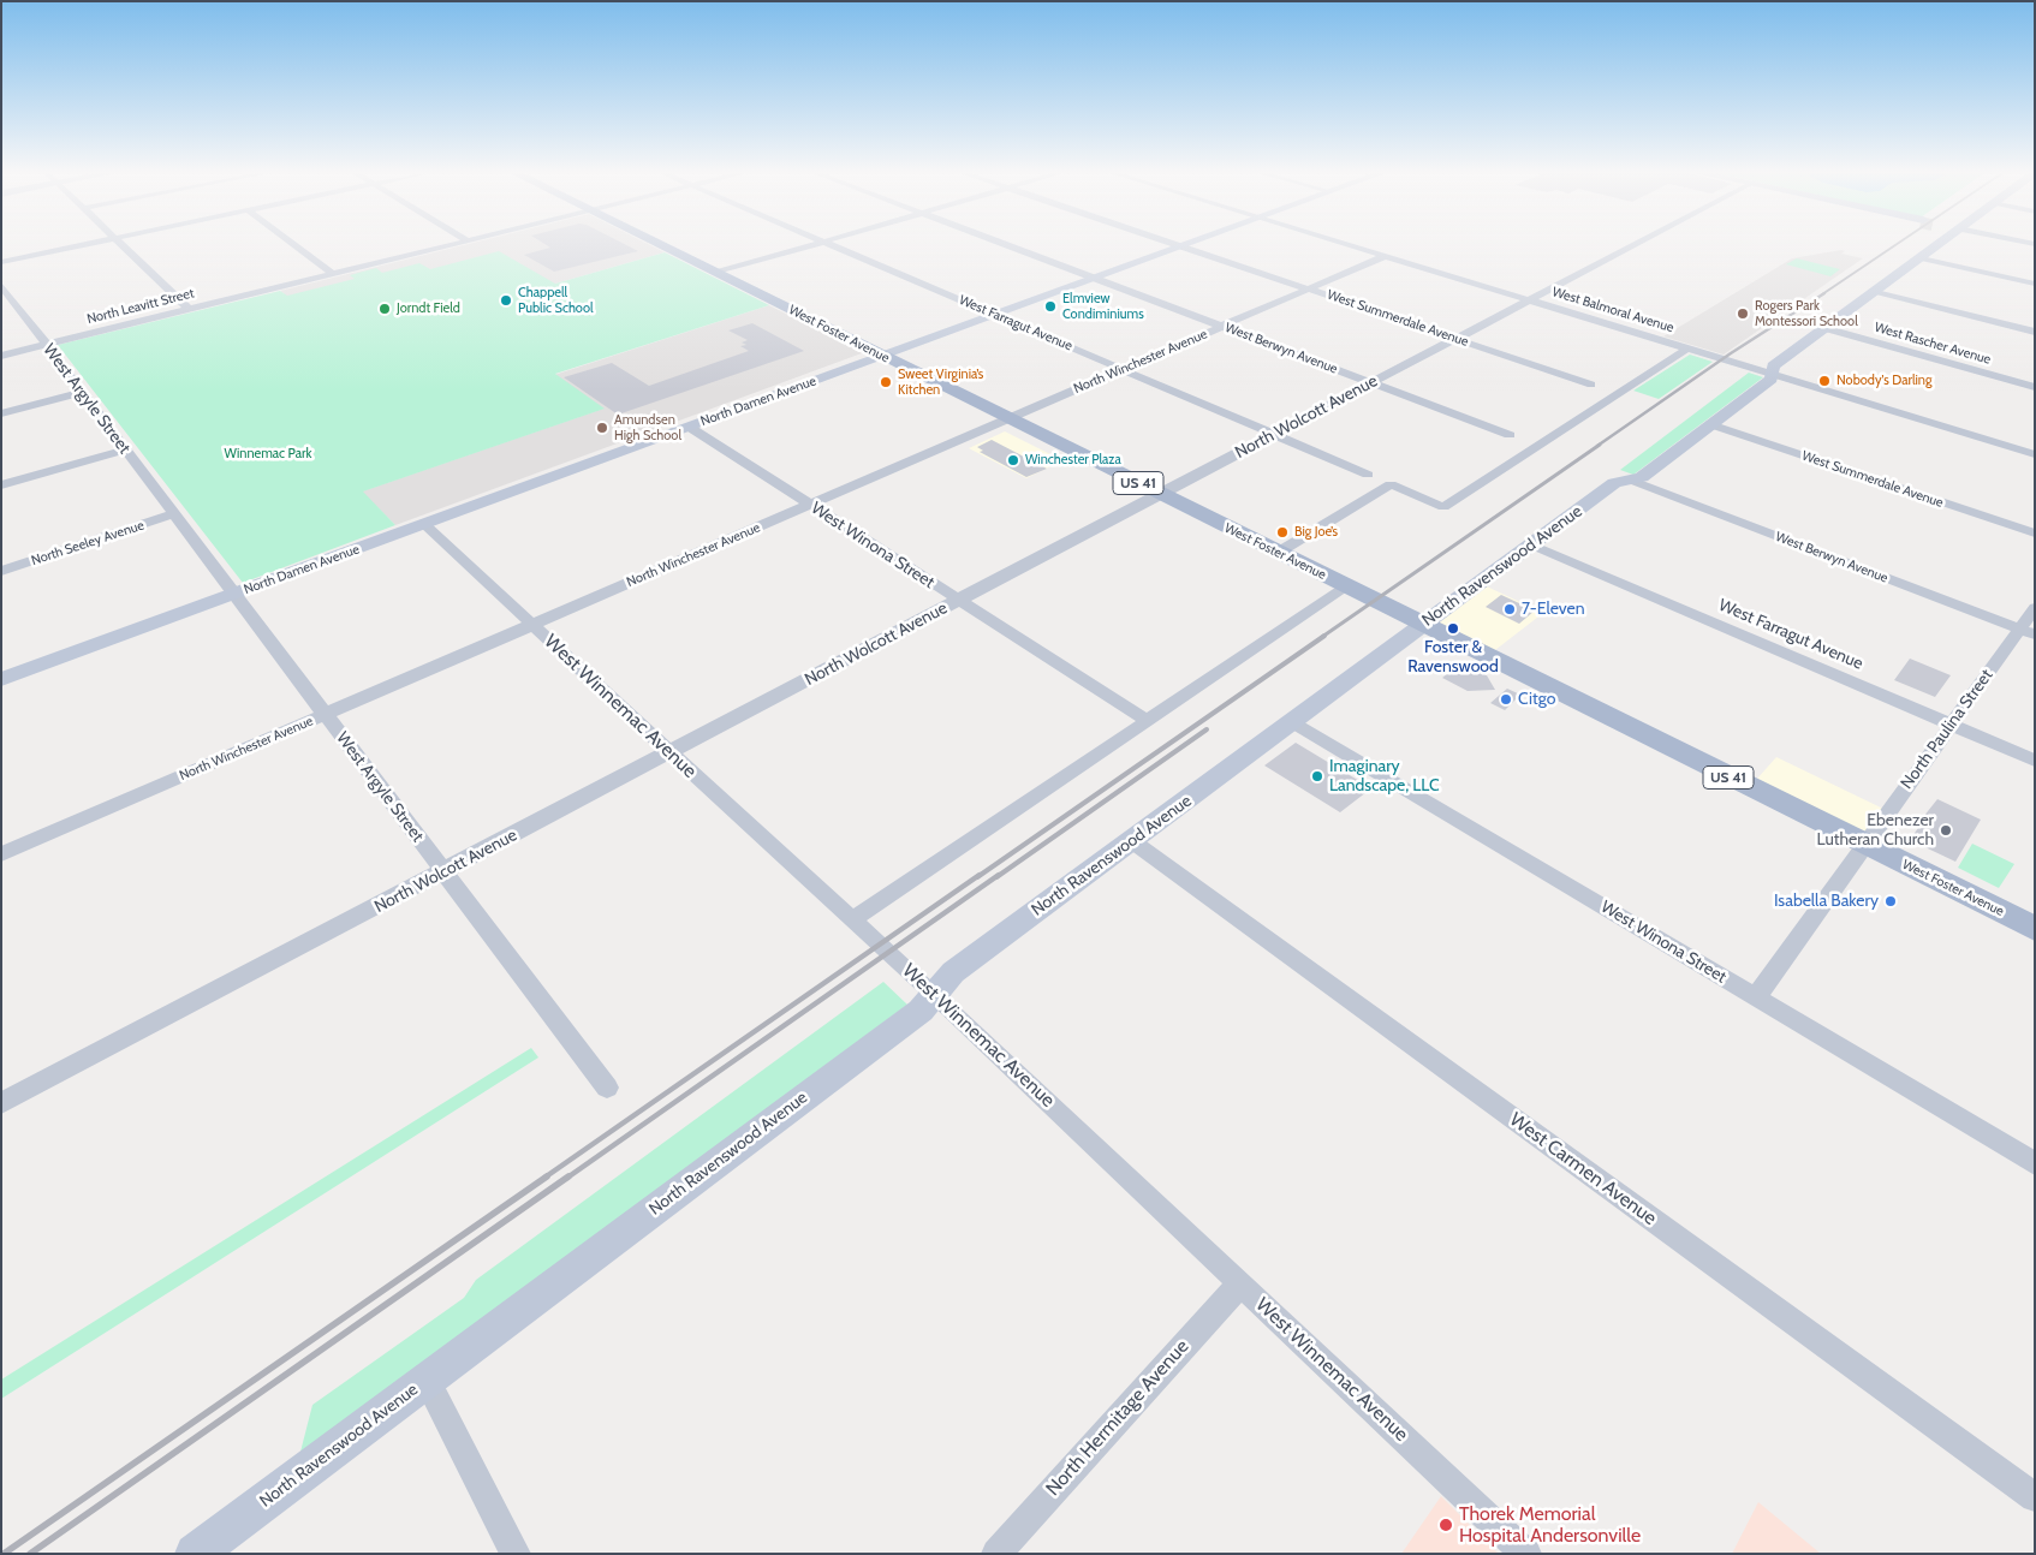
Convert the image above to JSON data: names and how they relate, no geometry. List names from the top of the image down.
{
  "streets": {
    "main road": ["West Foster Avenue", "US 41"],
    "street": [
      "North Leavitt Street",
      "West Balmoral Avenue",
      "West Summerdale Avenue",
      "West Farragut Avenue",
      "West Rascher Avenue",
      "West Berwyn Avenue",
      "North Winchester Avenue",
      "West Argyle Street",
      "North Damen Avenue",
      "North Wolcott Avenue",
      "North Seeley Avenue",
      "West Winona Street",
      "North Ravenswood Avenue",
      "West Winnemac Avenue",
      "North Paulina Street",
      "West Carmen Avenue",
      "North Hermitage Avenue"
    ]
  },
  "crossings": [
    ["North Leavitt Street", "West Argyle Street"],
    ["West Balmoral Avenue", "North Winchester Avenue"],
    ["West Balmoral Avenue", "North Wolcott Avenue"],
    ["West Balmoral Avenue", "North Ravenswood Avenue"],
    ["West Summerdale Avenue", "North Winchester Avenue"],
    ["West Summerdale Avenue", "North Wolcott Avenue"],
    ["West Summerdale Avenue", "North Ravenswood Avenue"],
    ["West Farragut Avenue", "North Winchester Avenue"],
    ["West Farragut Avenue", "North Damen Avenue"],
    ["West Farragut Avenue", "North Wolcott Avenue"],
    ["West Farragut Avenue", "North Ravenswood Avenue"],
    ["West Farragut Avenue", "North Paulina Street"],
    ["West Foster Avenue", "North Winchester Avenue"],
    ["West Foster Avenue", "North Damen Avenue"],
    ["West Foster Avenue", "North Wolcott Avenue"],
    ["West Foster Avenue", "North Ravenswood Avenue"],
    ["West Foster Avenue", "North Paulina Street"],
    ["West Rascher Avenue", "North Ravenswood Avenue"],
    ["West Berwyn Avenue", "North Winchester Avenue"],
    ["West Berwyn Avenue", "North Damen Avenue"],
    ["West Berwyn Avenue", "North Wolcott Avenue"],
    ["West Berwyn Avenue", "North Ravenswood Avenue"],
    ["West Berwyn Avenue", "North Paulina Street"],
    ["North Winchester Avenue", "West Argyle Street"],
    ["North Winchester Avenue", "West Winona Street"],
    ["North Winchester Avenue", "West Winnemac Avenue"],
    ["West Argyle Street", "North Damen Avenue"],
    ["West Argyle Street", "North Wolcott Avenue"],
    ["West Argyle Street", "North Seeley Avenue"],
    ["North Damen Avenue", "West Winona Street"],
    ["North Damen Avenue", "West Winnemac Avenue"],
    ["North Wolcott Avenue", "West Winona Street"],
    ["North Wolcott Avenue", "West Winnemac Avenue"],
    ["West Winona Street", "North Ravenswood Avenue"],
    ["West Winona Street", "North Paulina Street"],
    ["North Ravenswood Avenue", "West Winnemac Avenue"],
    ["North Ravenswood Avenue", "West Carmen Avenue"],
    ["West Winnemac Avenue", "North Hermitage Avenue"]
  ],
  "parks": ["Winnemac Park"],
  "places": [
    "Chappell Public School",
    "Elmview Condiminiums",
    "Jorndt Field",
    "Rogers Park Montessori School",
    "Nobody's Darling",
    "Sweet Virginia’s Kitchen",
    "Amundsen High School",
    "Winchester Plaza",
    "Big Joe’s",
    "7-Eleven",
    "Foster & Ravenswood",
    "Citgo",
    "Imaginary Landscape, LLC",
    "Ebenezer Lutheran Church",
    "Isabella Bakery",
    "Thorek Memorial Hospital Andersonville"
  ]
}
